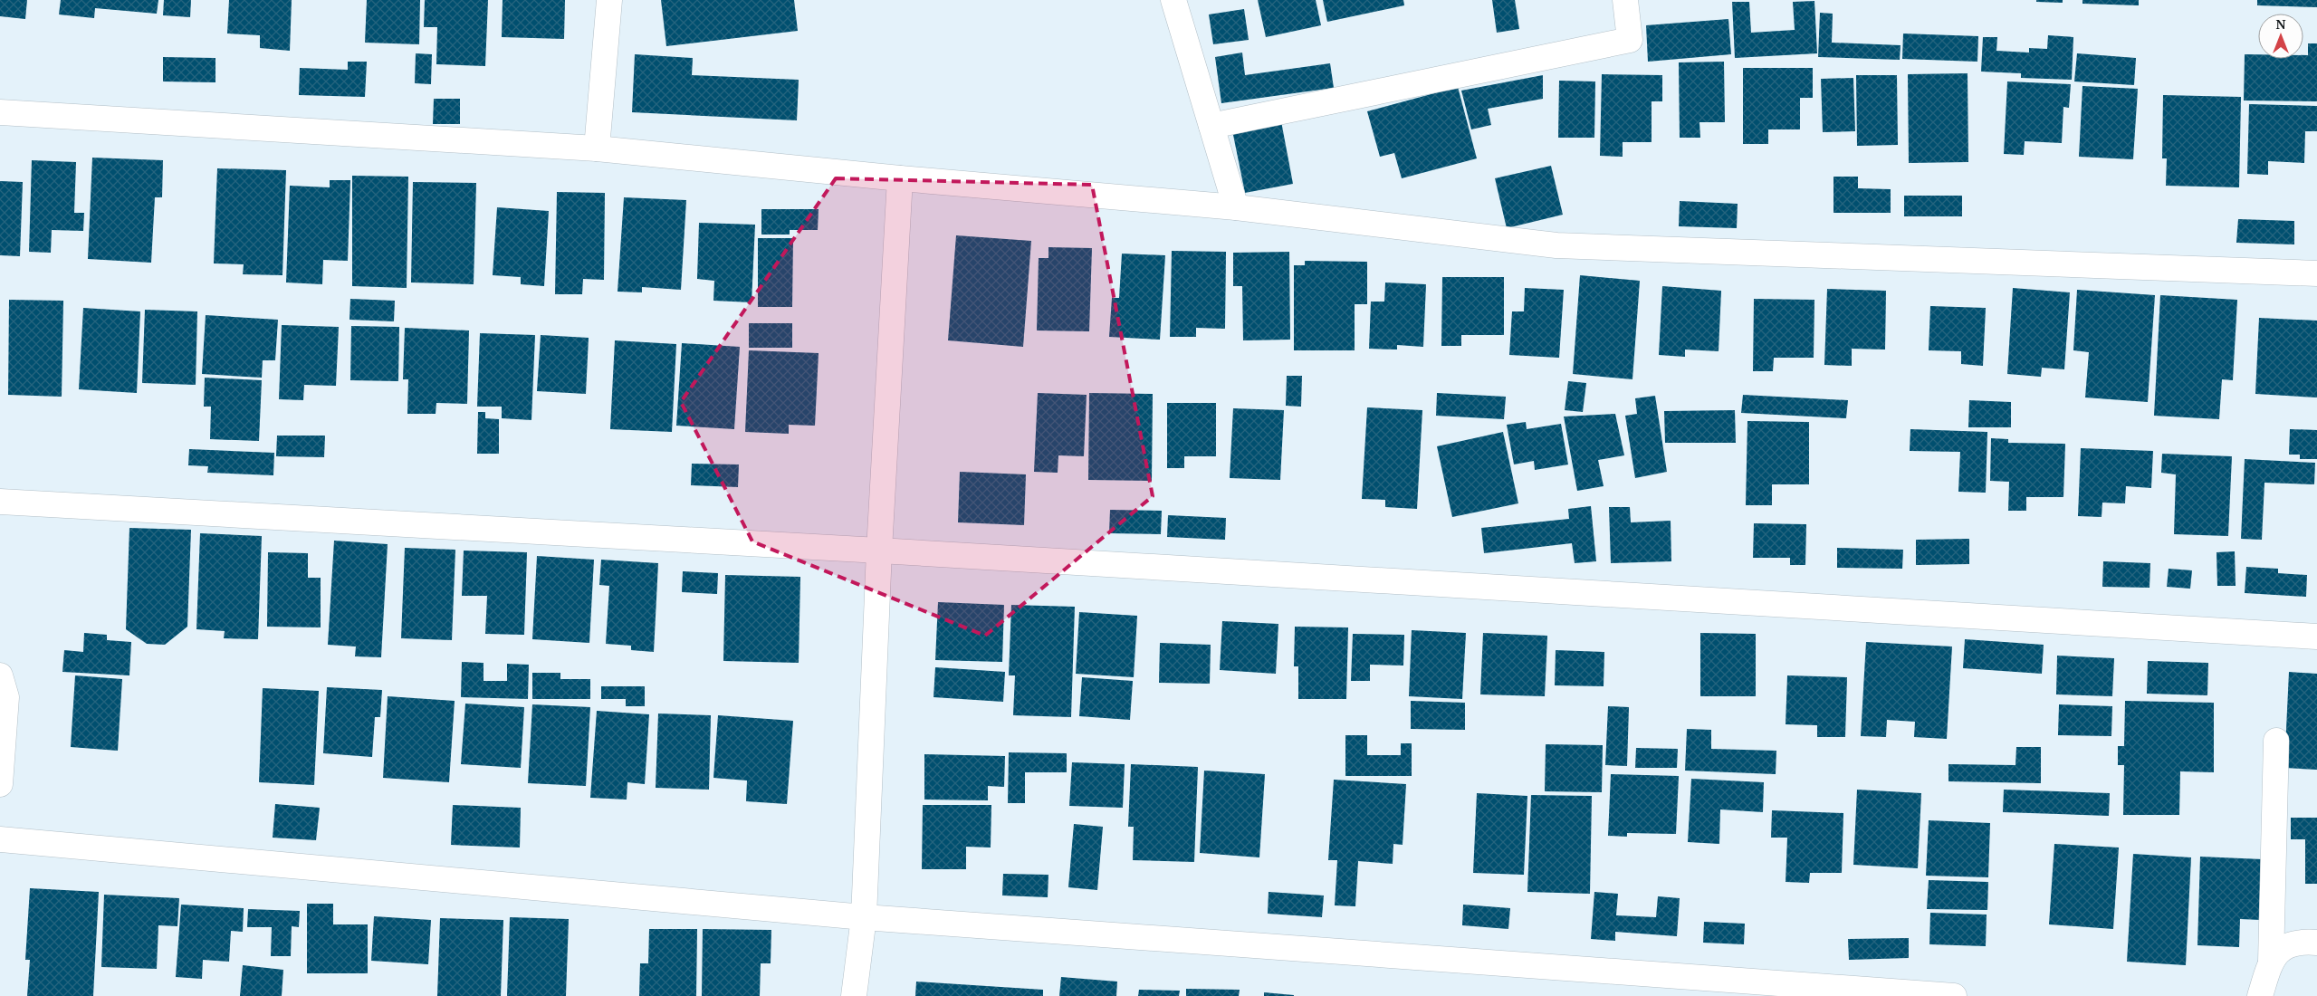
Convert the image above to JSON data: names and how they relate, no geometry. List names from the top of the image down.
{
  "north": "top"
}
